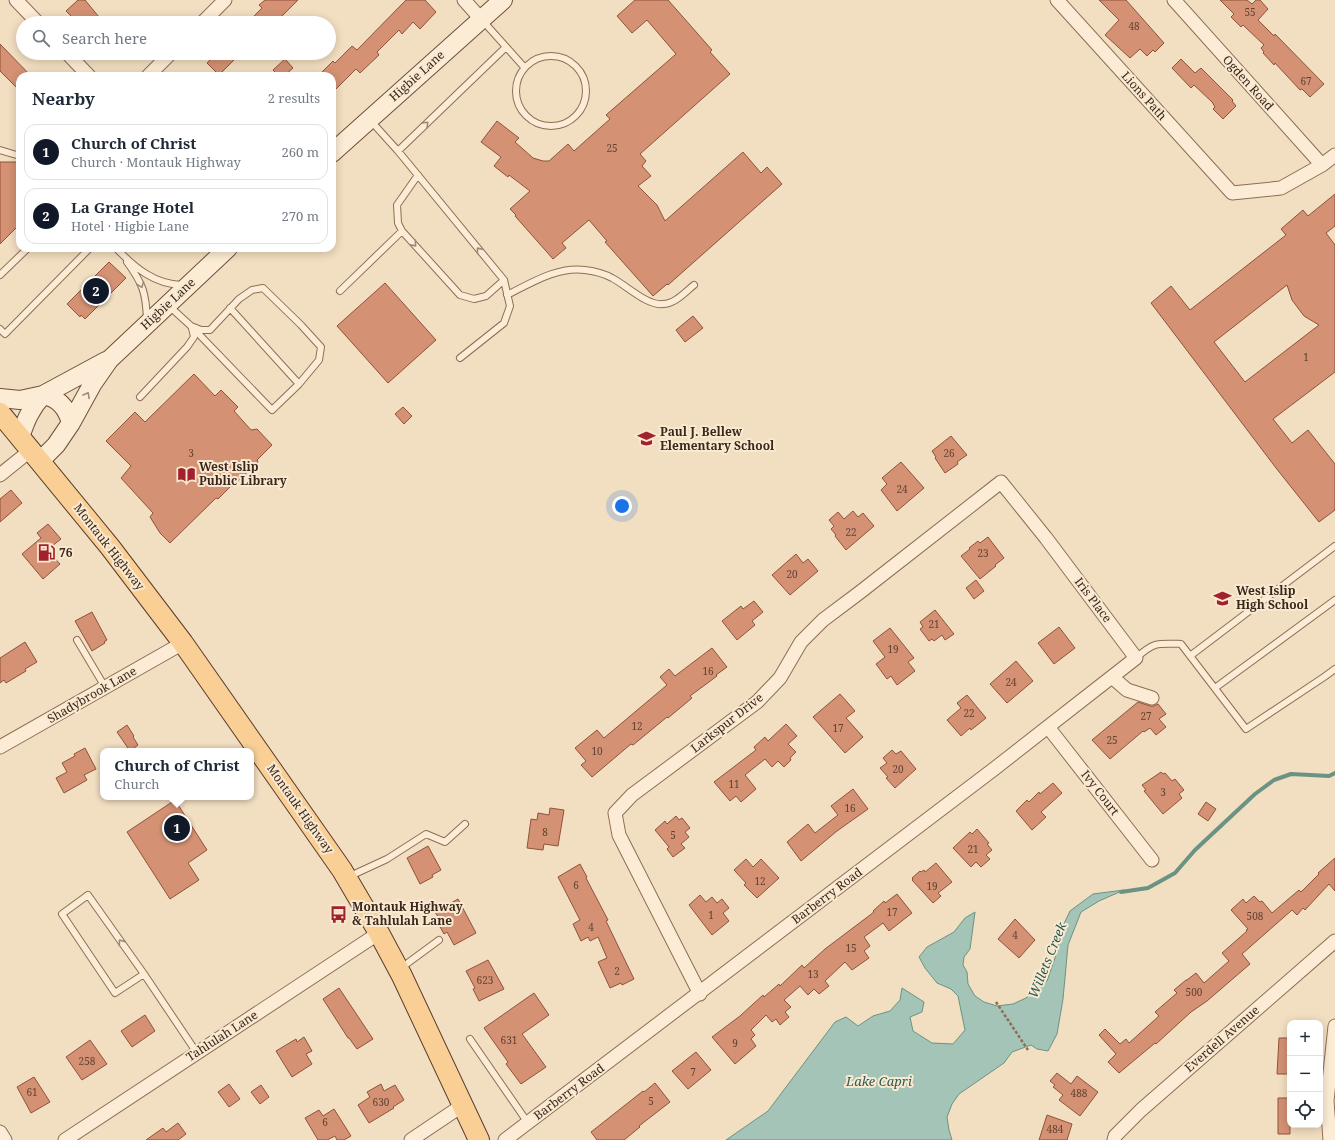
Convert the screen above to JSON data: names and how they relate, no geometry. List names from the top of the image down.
{
  "streets": {
    "main road": ["Higbie Lane", "Montauk Highway"],
    "street": [
      "Ogden Road",
      "Lions Path",
      "Iris Place",
      "Shadybrook Lane",
      "Larkspur Drive",
      "Ivy Court",
      "Barberry Road",
      "Tahlulah Lane",
      "Everdell Avenue"
    ]
  },
  "crossings": [
    ["Higbie Lane", "Montauk Highway"],
    ["Ogden Road", "Lions Path"],
    ["Montauk Highway", "Shadybrook Lane"],
    ["Montauk Highway", "Tahlulah Lane"],
    ["Iris Place", "Larkspur Drive"],
    ["Larkspur Drive", "Barberry Road"],
    ["Ivy Court", "Barberry Road"]
  ],
  "water": ["Willets Creek", "Lake Capri"],
  "places": {
    "school or university": ["Paul J. Bellew Elementary School", "West Islip High School"],
    "library": ["West Islip Public Library"],
    "fuel station": ["76"],
    "bus stop": ["Montauk Highway & Tahlulah Lane"]
  },
  "house_numbers": [
    "55",
    "48",
    "67",
    "25",
    "1",
    "3",
    "26",
    "24",
    "22",
    "23",
    "20",
    "21",
    "19",
    "16",
    "24",
    "22",
    "27",
    "12",
    "17",
    "25",
    "10",
    "20",
    "11",
    "3",
    "16",
    "8",
    "5",
    "21",
    "12",
    "6",
    "19",
    "17",
    "1",
    "508",
    "4",
    "4",
    "15",
    "2",
    "13",
    "623",
    "500",
    "631",
    "9",
    "258",
    "7",
    "61",
    "488",
    "5",
    "630",
    "6",
    "484"
  ],
  "page": {
    "search": "Search here",
    "heading": ["Nearby", "2 results"],
    "list": [
      {
        "mark": "1",
        "name": "Church of Christ",
        "note": "Church · Montauk Highway",
        "value": "260 m"
      },
      {
        "mark": "2",
        "name": "La Grange Hotel",
        "note": "Hotel · Higbie Lane",
        "value": "270 m"
      }
    ],
    "pins": ["2", "1"],
    "popup": ["Church of Christ", "Church"],
    "map_buttons": ["+", "−"]
  }
}
